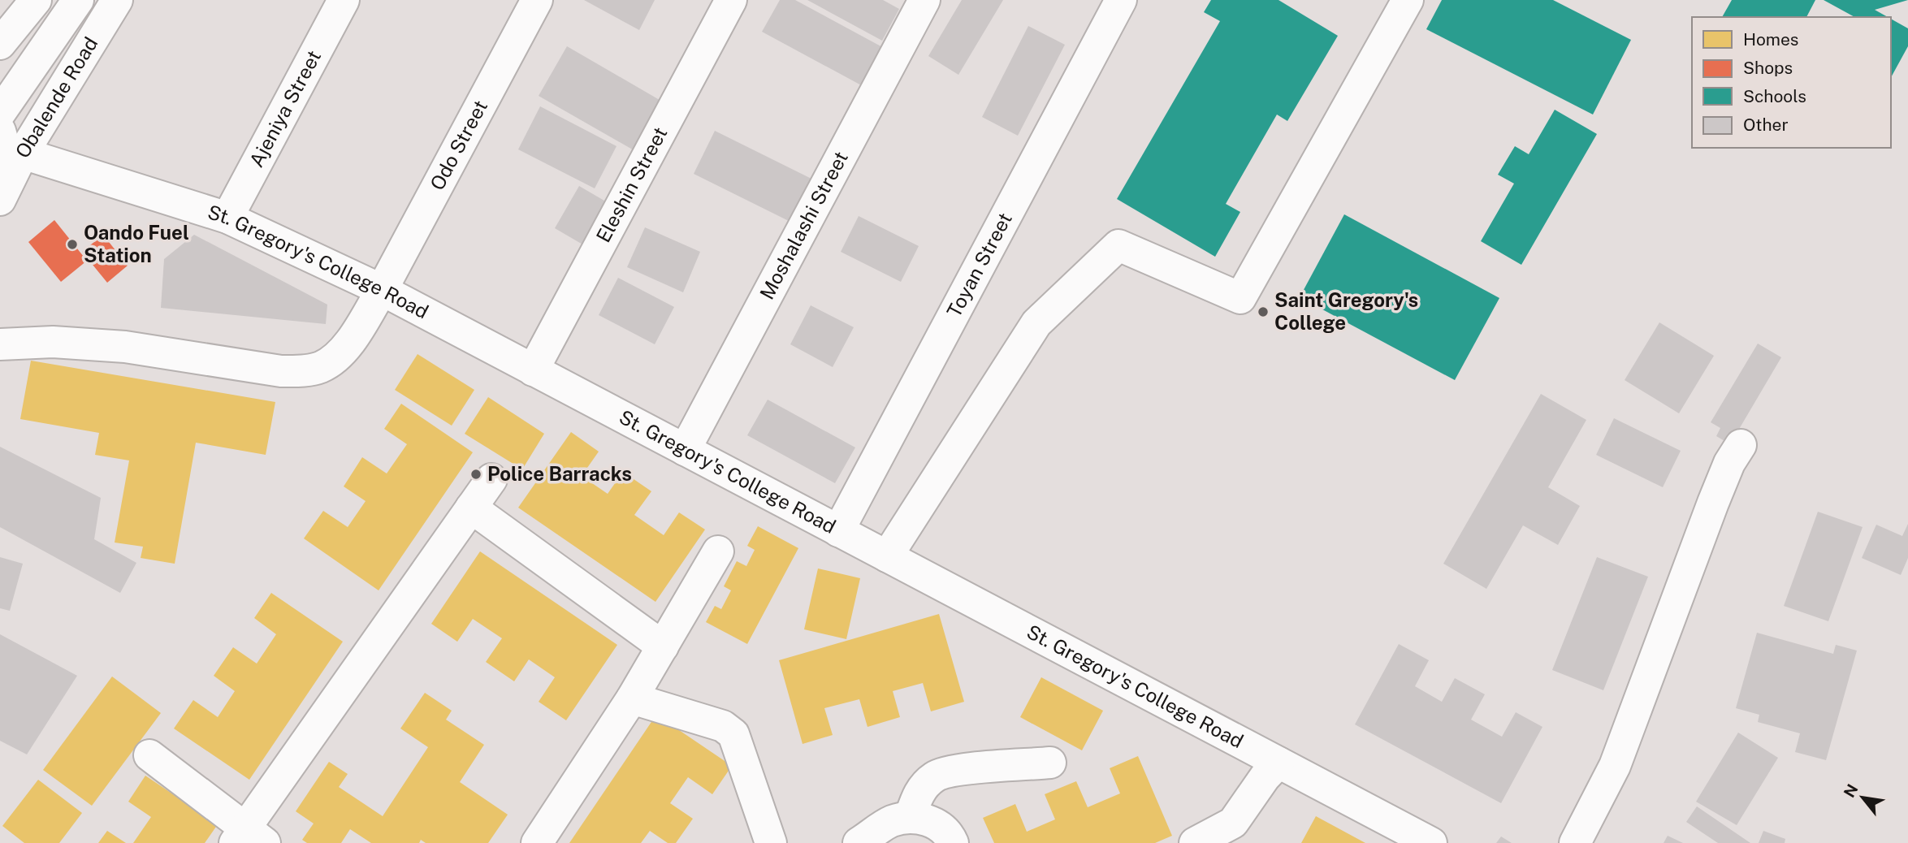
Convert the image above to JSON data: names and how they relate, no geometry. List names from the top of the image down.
{
  "streets": {
    "street": [
      "Obalende Road",
      "Ajeniya Street",
      "Odo Street",
      "Eleshin Street",
      "Moshalashi Street",
      "St. Gregory's College Road",
      "Toyan Street"
    ]
  },
  "crossings": [
    ["Obalende Road", "St. Gregory's College Road"],
    ["Ajeniya Street", "St. Gregory's College Road"],
    ["Odo Street", "St. Gregory's College Road"],
    ["Eleshin Street", "St. Gregory's College Road"],
    ["Moshalashi Street", "St. Gregory's College Road"],
    ["St. Gregory's College Road", "Toyan Street"]
  ],
  "places": ["Oando Fuel Station", "Saint Gregory's College", "Police Barracks"],
  "legend": [
    "Homes",
    "Shops",
    "Schools",
    "Other"
  ],
  "north": "top left"
}
